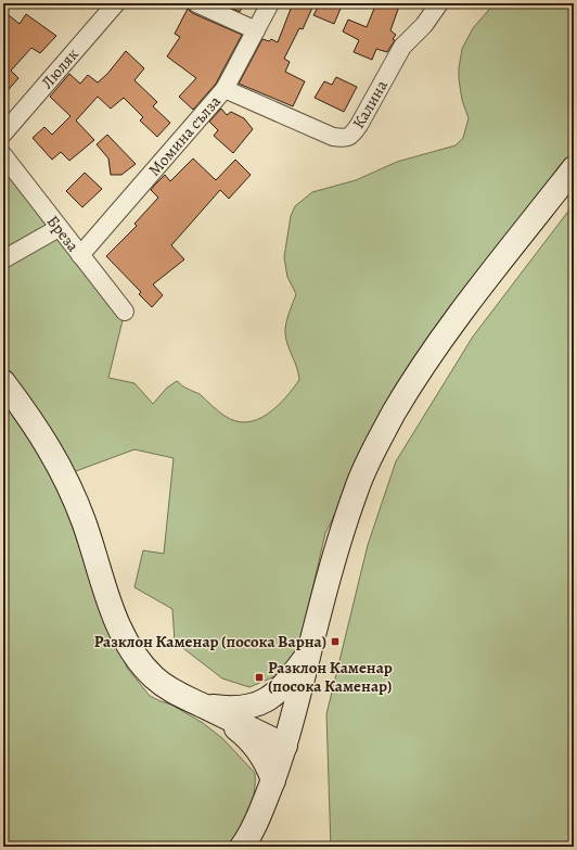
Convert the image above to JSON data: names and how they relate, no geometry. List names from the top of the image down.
{
  "streets": {
    "street": [
      "Люляк",
      "Калина",
      "Момина сълза",
      "Бреза"
    ]
  },
  "crossings": [
    ["Калина", "Момина сълза"],
    ["Момина сълза", "Бреза"]
  ],
  "places": {
    "transit": ["Разклон Каменар (посока Варна)", "Разклон Каменар (посока Каменар)"]
  }
}
